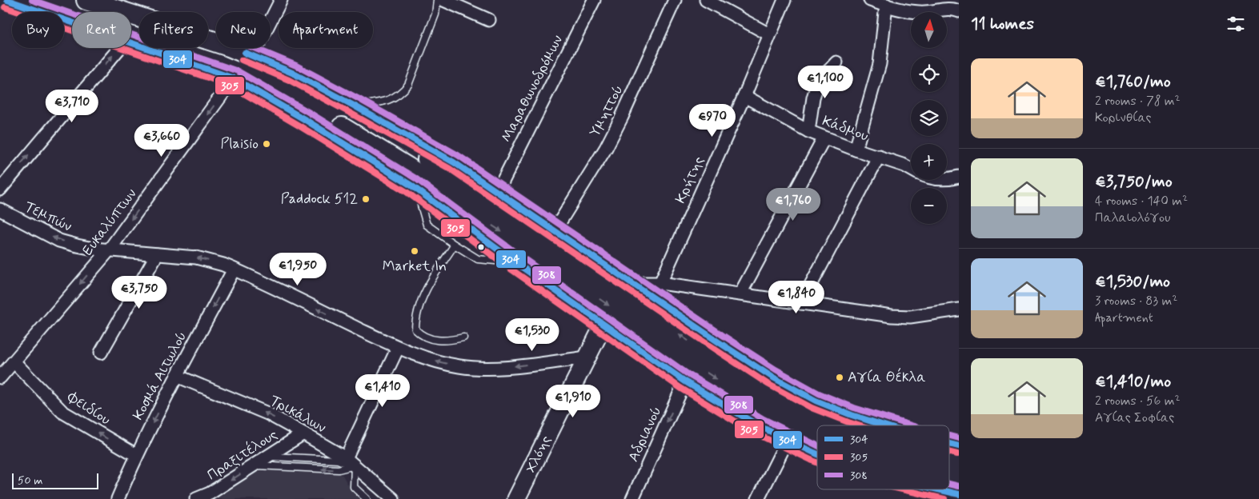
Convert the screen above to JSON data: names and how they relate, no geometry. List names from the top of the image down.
{
  "streets": {
    "street": [
      "Μαραθωνοδρόμων",
      "Υμηττού",
      "Κάδμου",
      "Κρήτης",
      "Τεμπών",
      "Ευκαλύπτων",
      "Κοσμά Αιτωλού",
      "Φειδίου",
      "Τρικάλων",
      "Αδριανού",
      "Χλόης",
      "Πραξιτέλους"
    ]
  },
  "crossings": [
    ["Κάδμου", "Κρήτης"],
    ["Τεμπών", "Ευκαλύπτων"],
    ["Τεμπών", "Κοσμά Αιτωλού"],
    ["Τεμπών", "Χλόης"],
    ["Ευκαλύπτων", "Φειδίου"],
    ["Κοσμά Αιτωλού", "Φειδίου"],
    ["Κοσμά Αιτωλού", "Τρικάλων"],
    ["Τρικάλων", "Πραξιτέλους"]
  ],
  "one_way": [
    "Τεμπών",
    "Φειδίου",
    "Τρικάλων",
    "Αδριανού",
    "Πραξιτέλους"
  ],
  "places": [
    "Plaisio",
    "Paddock 512",
    "Market In",
    "Αγία Θέκλα"
  ],
  "lines": ["transit line 304", "transit line 308", "transit line 305"],
  "legend": ["304", "305", "308"],
  "scale_bar": "50 m",
  "north": "top",
  "page": {
    "heading": "11 homes",
    "map_buttons": ["+", "−"],
    "chip": [
      "Buy",
      "Rent",
      "Filters",
      "New",
      "Apartment"
    ],
    "list": [
      {
        "name": "€1,760/mo",
        "note": "2 rooms · 78 m² · Κορινθίας"
      },
      {
        "name": "€3,750/mo",
        "note": "4 rooms · 140 m² · Παλαιολόγου"
      },
      {
        "name": "€1,530/mo",
        "note": "3 rooms · 83 m² · Apartment"
      },
      {
        "name": "€1,410/mo",
        "note": "2 rooms · 56 m² · Αγίας Σοφίας"
      }
    ],
    "price": [
      "€1,100",
      "€3,710",
      "€970",
      "€3,660",
      "€1,760",
      "€1,950",
      "€3,750",
      "€1,840",
      "€1,530",
      "€1,410",
      "€1,910"
    ],
    "scale": "50 m"
  }
}
